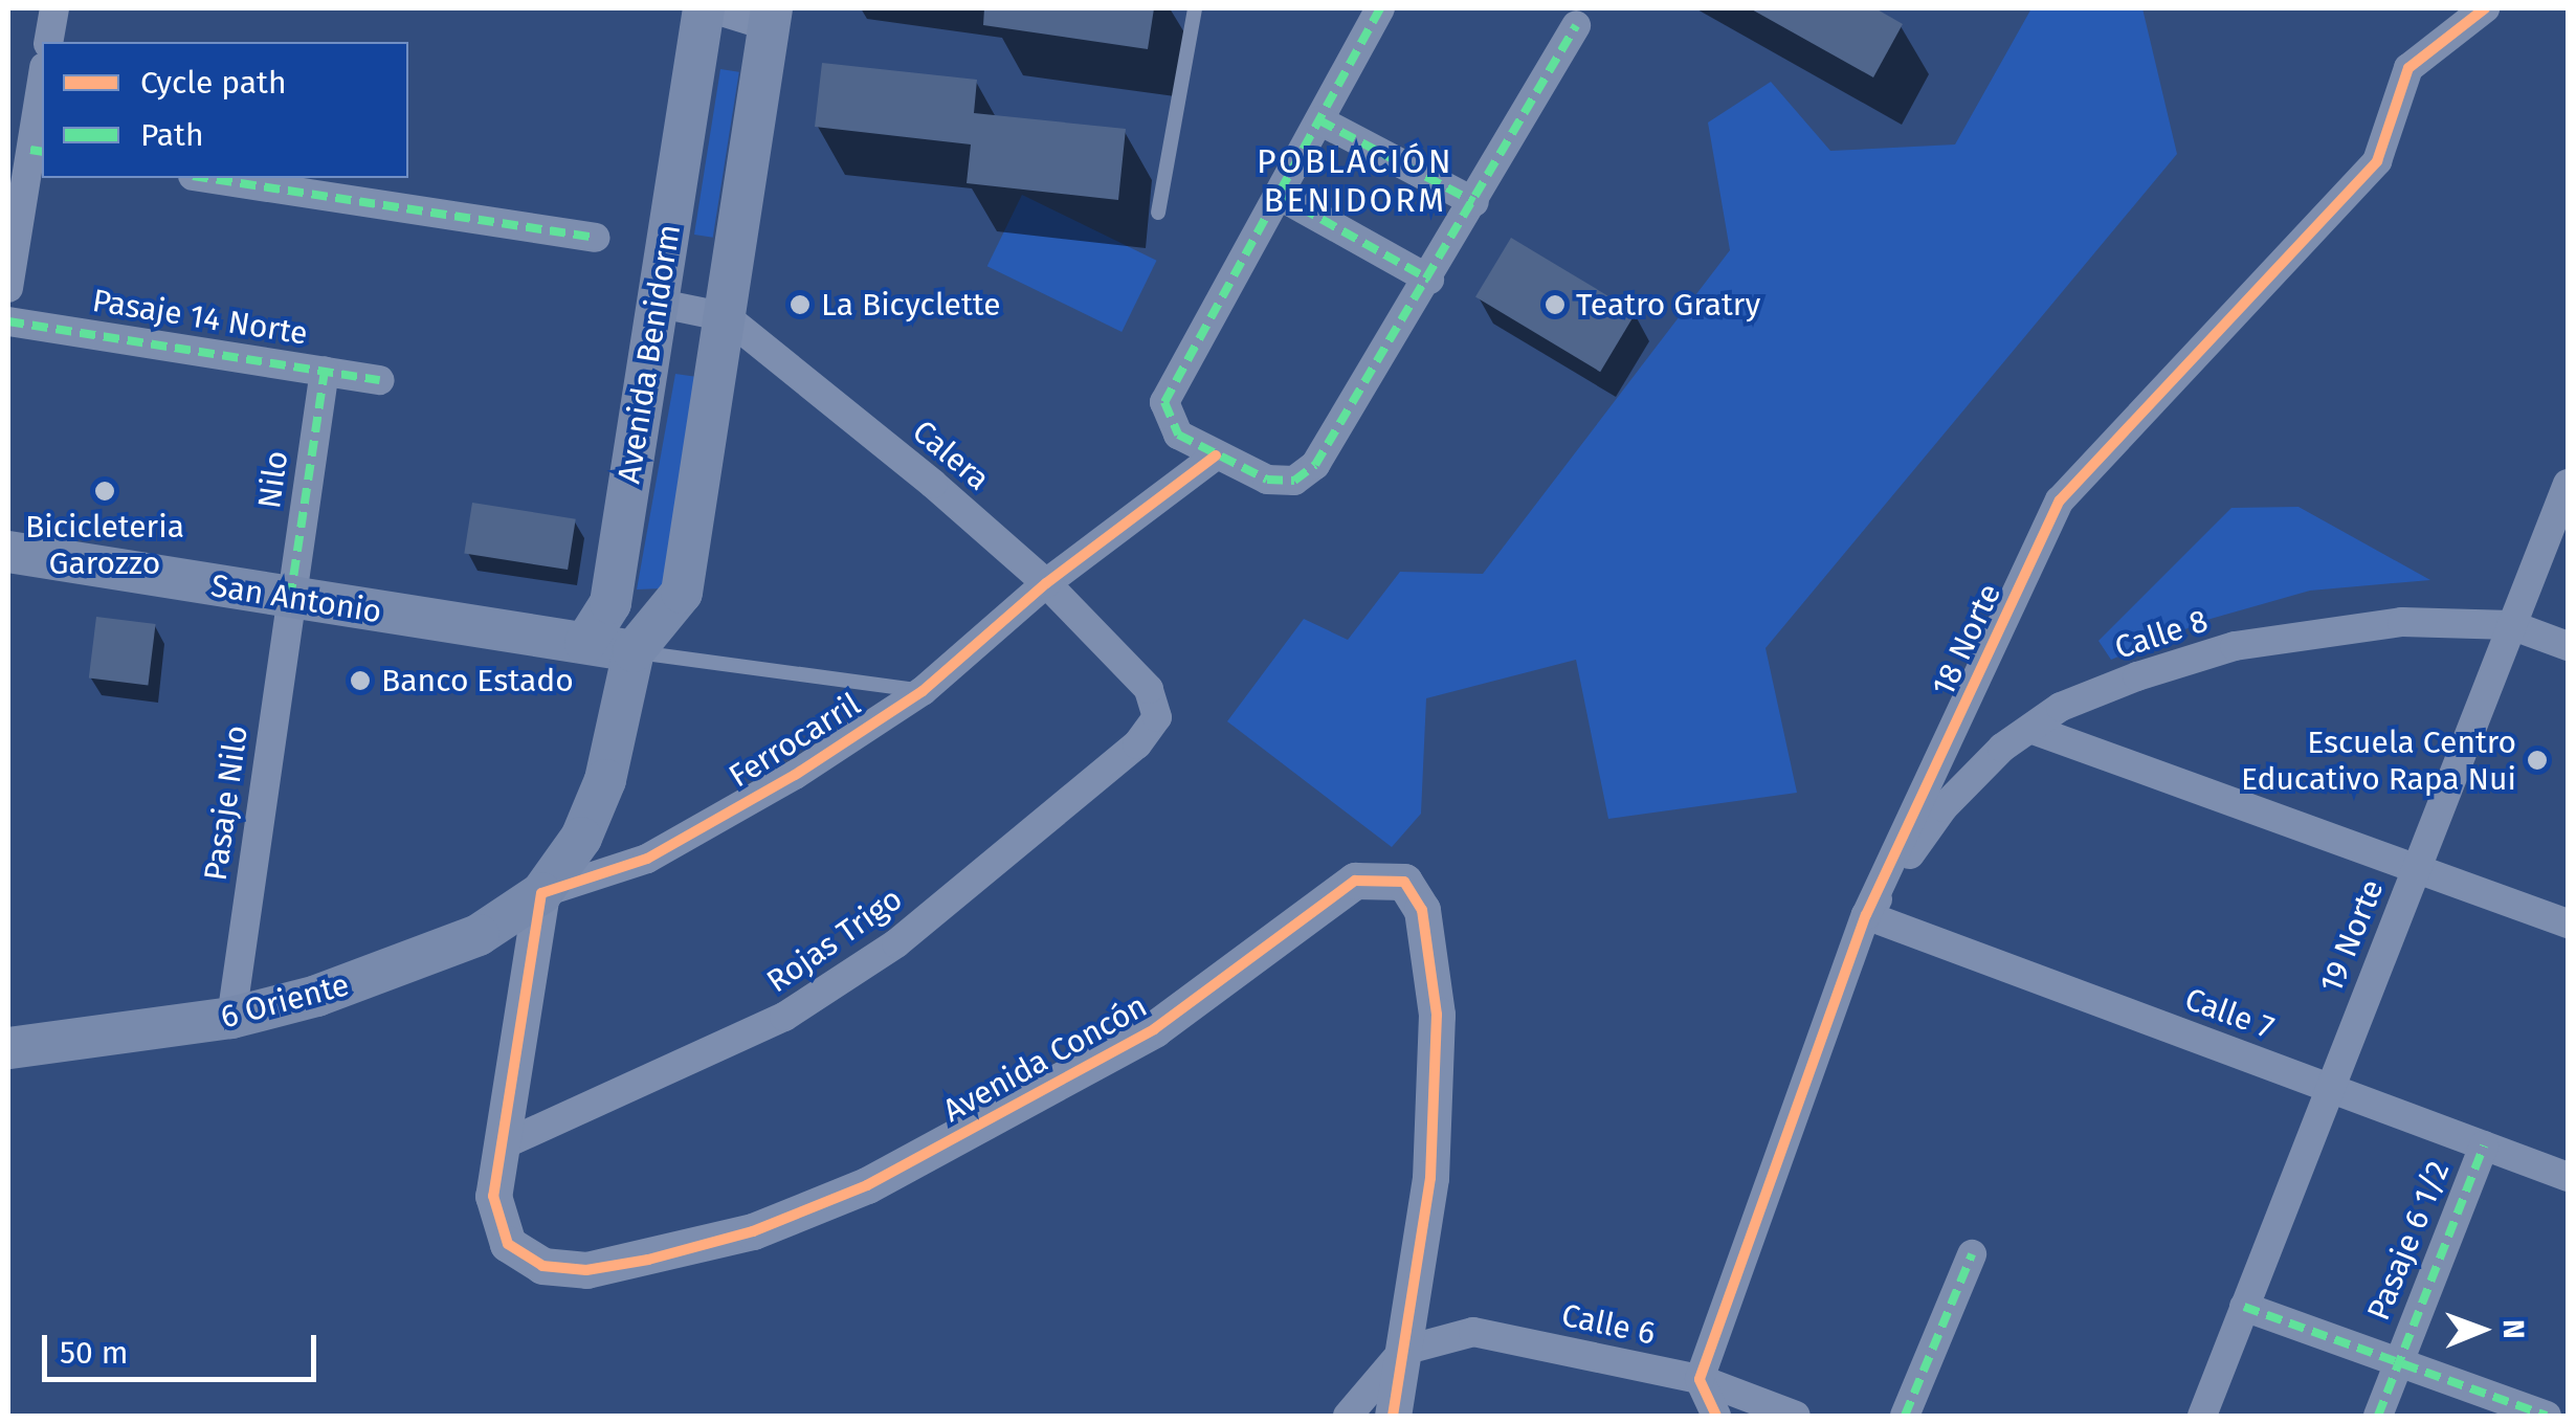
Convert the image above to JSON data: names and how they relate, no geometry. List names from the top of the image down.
{
  "streets": {
    "main road": ["Avenida Benidorm", "San Antonio", "6 Oriente"],
    "street": [
      "Pasaje 14 Norte",
      "Calera",
      "Nilo",
      "Calle 8",
      "18 Norte",
      "Ferrocarril",
      "Pasaje Nilo",
      "19 Norte",
      "Rojas Trigo",
      "Calle 7",
      "Avenida Concón",
      "Pasaje 6 1/2",
      "Calle 6"
    ]
  },
  "crossings": [
    ["Pasaje 14 Norte", "Nilo"],
    ["Avenida Benidorm", "Calera"],
    ["Avenida Benidorm", "San Antonio"],
    ["Calera", "Ferrocarril"],
    ["Calera", "Rojas Trigo"],
    ["Nilo", "San Antonio"],
    ["Nilo", "Pasaje Nilo"],
    ["San Antonio", "Pasaje Nilo"],
    ["Calle 8", "18 Norte"],
    ["Calle 8", "19 Norte"],
    ["Calle 8", "Calle 7"],
    ["18 Norte", "Calle 7"],
    ["18 Norte", "Calle 6"],
    ["Ferrocarril", "6 Oriente"],
    ["Ferrocarril", "Avenida Concón"],
    ["Pasaje Nilo", "6 Oriente"],
    ["19 Norte", "Calle 7"],
    ["19 Norte", "Pasaje 6 1/2"],
    ["Rojas Trigo", "Avenida Concón"],
    ["6 Oriente", "Avenida Concón"],
    ["Calle 7", "Pasaje 6 1/2"],
    ["Avenida Concón", "Calle 6"]
  ],
  "districts": ["POBLACIÓN BENIDORM"],
  "places": [
    "La Bicyclette",
    "Teatro Gratry",
    "Bicicleteria Garozzo",
    "Banco Estado",
    "Escuela Centro Educativo Rapa Nui"
  ],
  "legend": ["Cycle path", "Path"],
  "scale_bar": "50 m",
  "north": "right"
}
